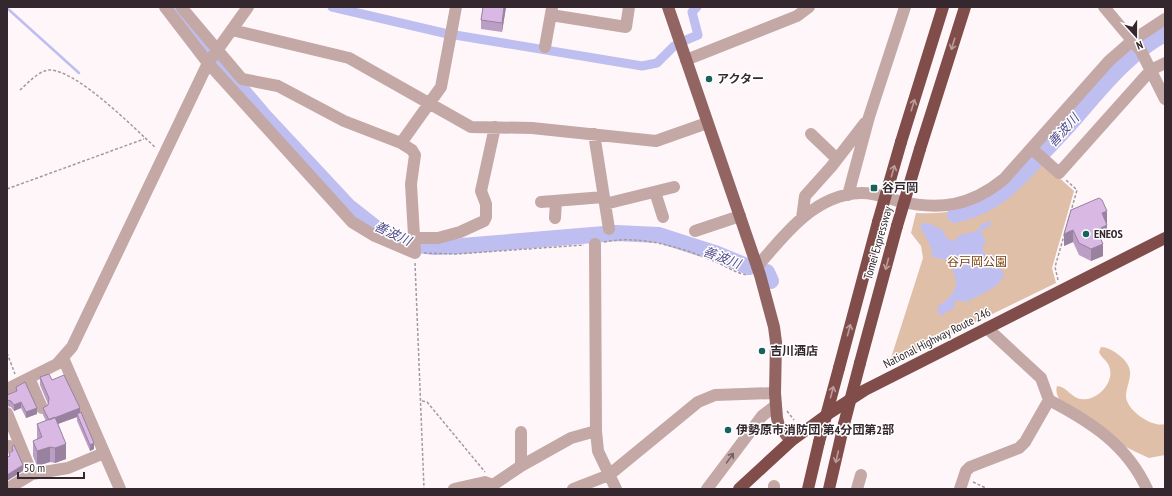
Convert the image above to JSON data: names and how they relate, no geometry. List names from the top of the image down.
{
  "streets": {
    "highway": ["Tomei Expressway", "National Highway Route 246"]
  },
  "water": ["善波川"],
  "parks": ["谷戸岡公園"],
  "places": {
    "other": [
      "アクター",
      "ENEOS",
      "吉川酒店",
      "伊勢原市消防団 第4分団第2部"
    ],
    "transit": ["谷戸岡"]
  },
  "scale_bar": "50 m",
  "north": "bottom"
}
